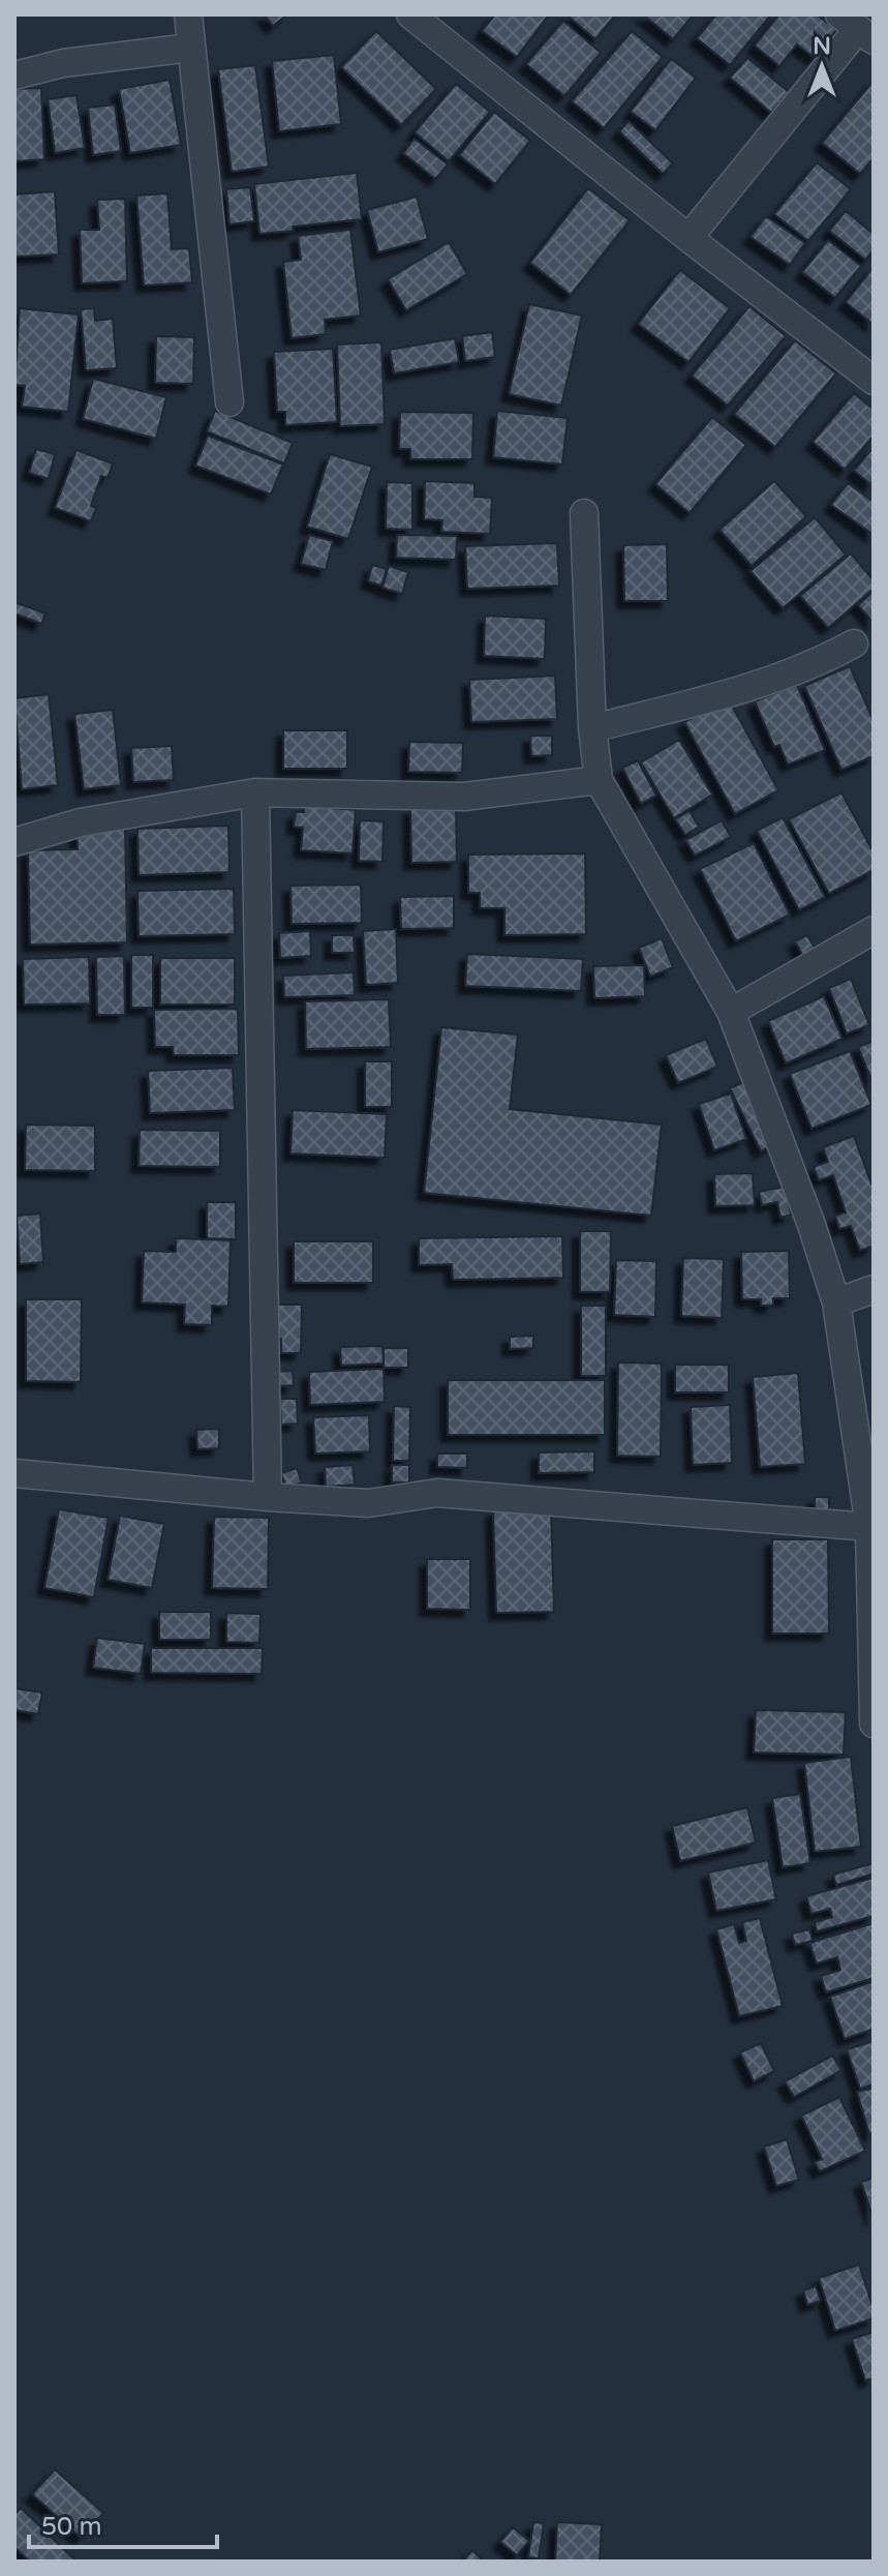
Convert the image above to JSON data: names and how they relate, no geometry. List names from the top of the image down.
{
  "scale_bar": "50 m",
  "north": "top"
}
